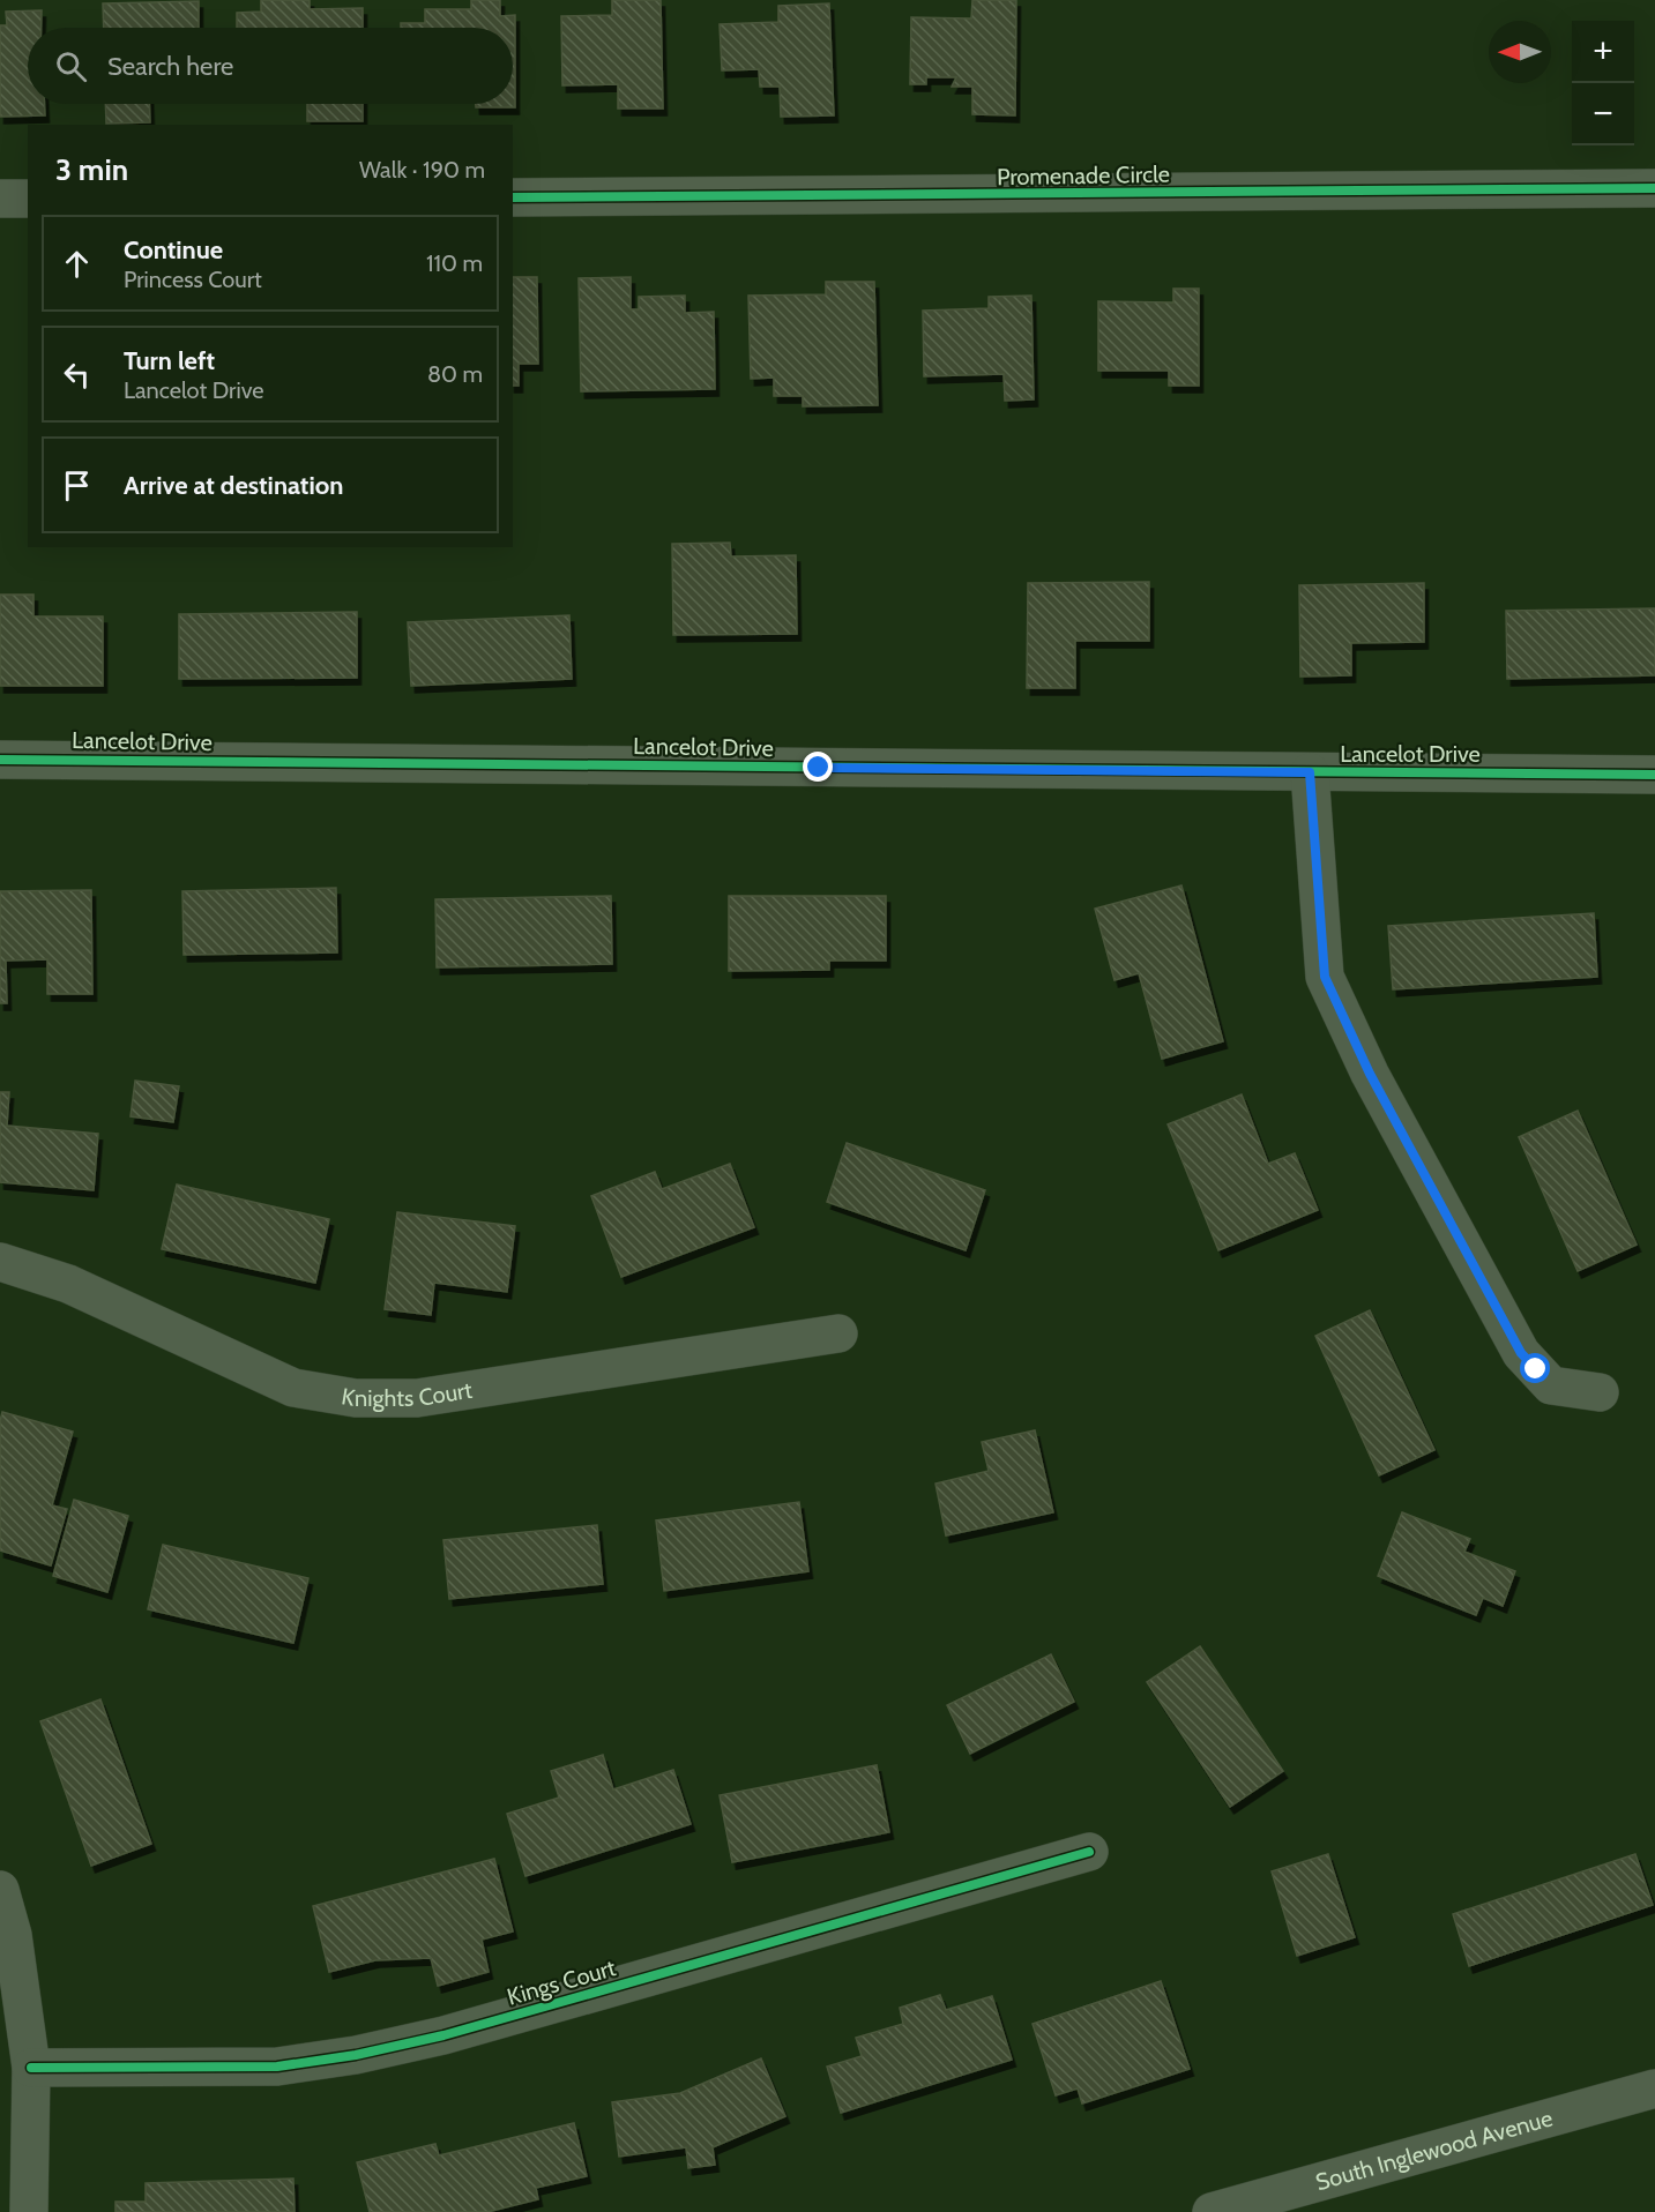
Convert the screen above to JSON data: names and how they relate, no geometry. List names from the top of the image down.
{
  "streets": {
    "street": [
      "Promenade Circle",
      "Lancelot Drive",
      "Knights Court",
      "Kings Court",
      "South Inglewood Avenue"
    ]
  },
  "north": "left",
  "page": {
    "map_buttons": ["+", "−"],
    "search": "Search here",
    "heading": ["3 min", "Walk · 190 m"],
    "list": [
      ["Continue", "Princess Court", "110 m"],
      ["Turn left", "Lancelot Drive", "80 m"],
      "Arrive at destination"
    ]
  }
}
